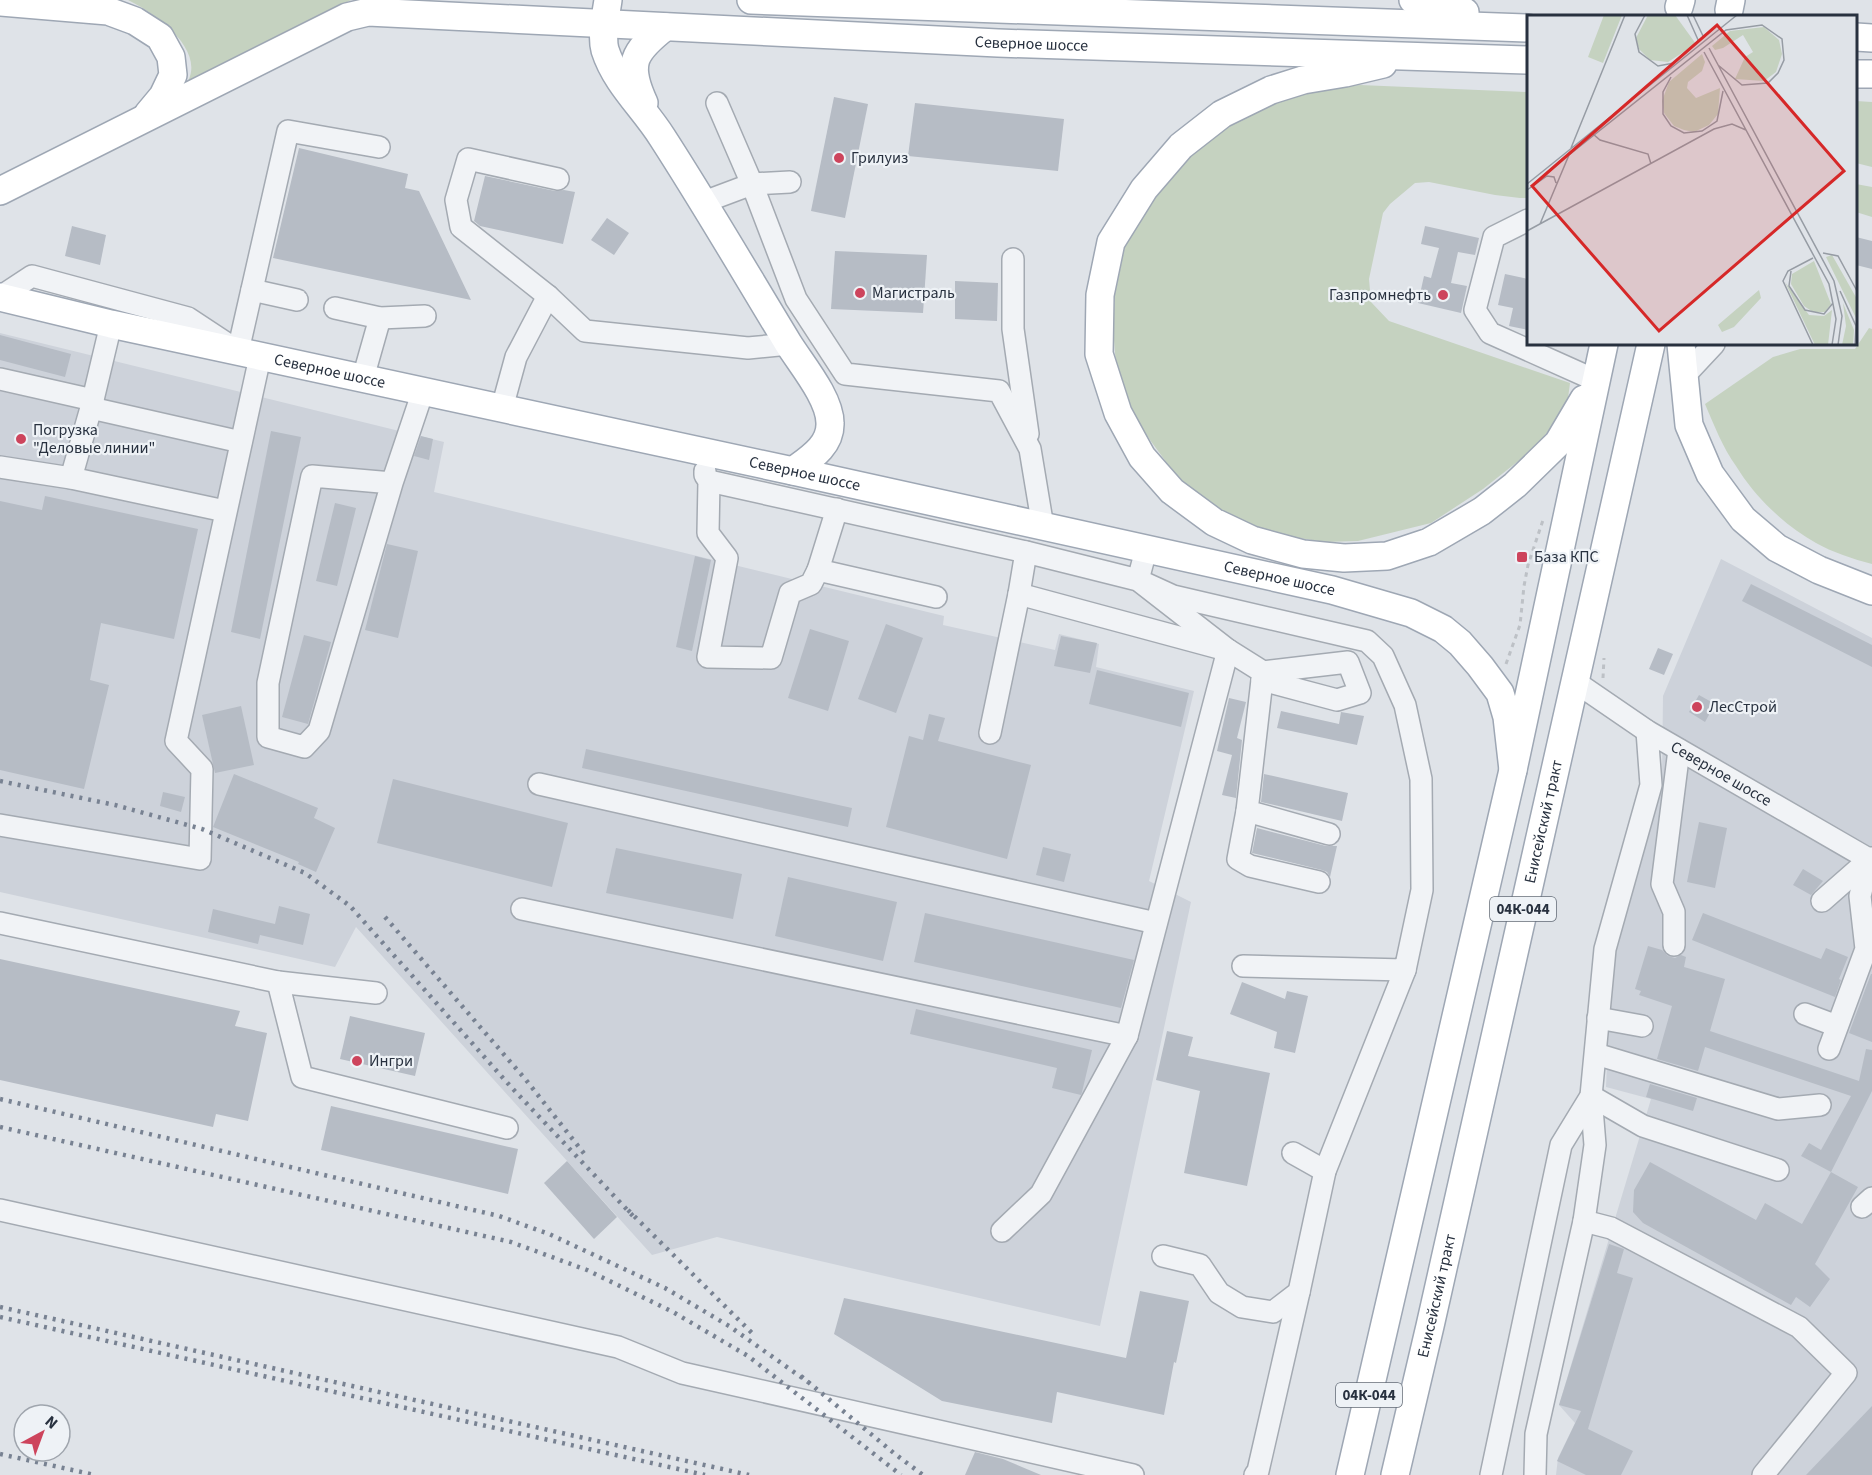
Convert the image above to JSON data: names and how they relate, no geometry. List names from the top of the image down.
{
  "streets": {
    "main road": ["Северное шоссе", "Енисейский тракт", "04К-044"]
  },
  "crossings": [
    ["Северное шоссе", "Енисейский тракт"],
    ["Северное шоссе", "04К-044"]
  ],
  "places": {
    "other": [
      "Грилуиз",
      "Магистраль",
      "Газпромнефть",
      "Погрузка \"Деловые линии\"",
      "ЛесСтрой",
      "Ингри"
    ],
    "transit": ["База КПС"]
  },
  "north": "top right"
}
